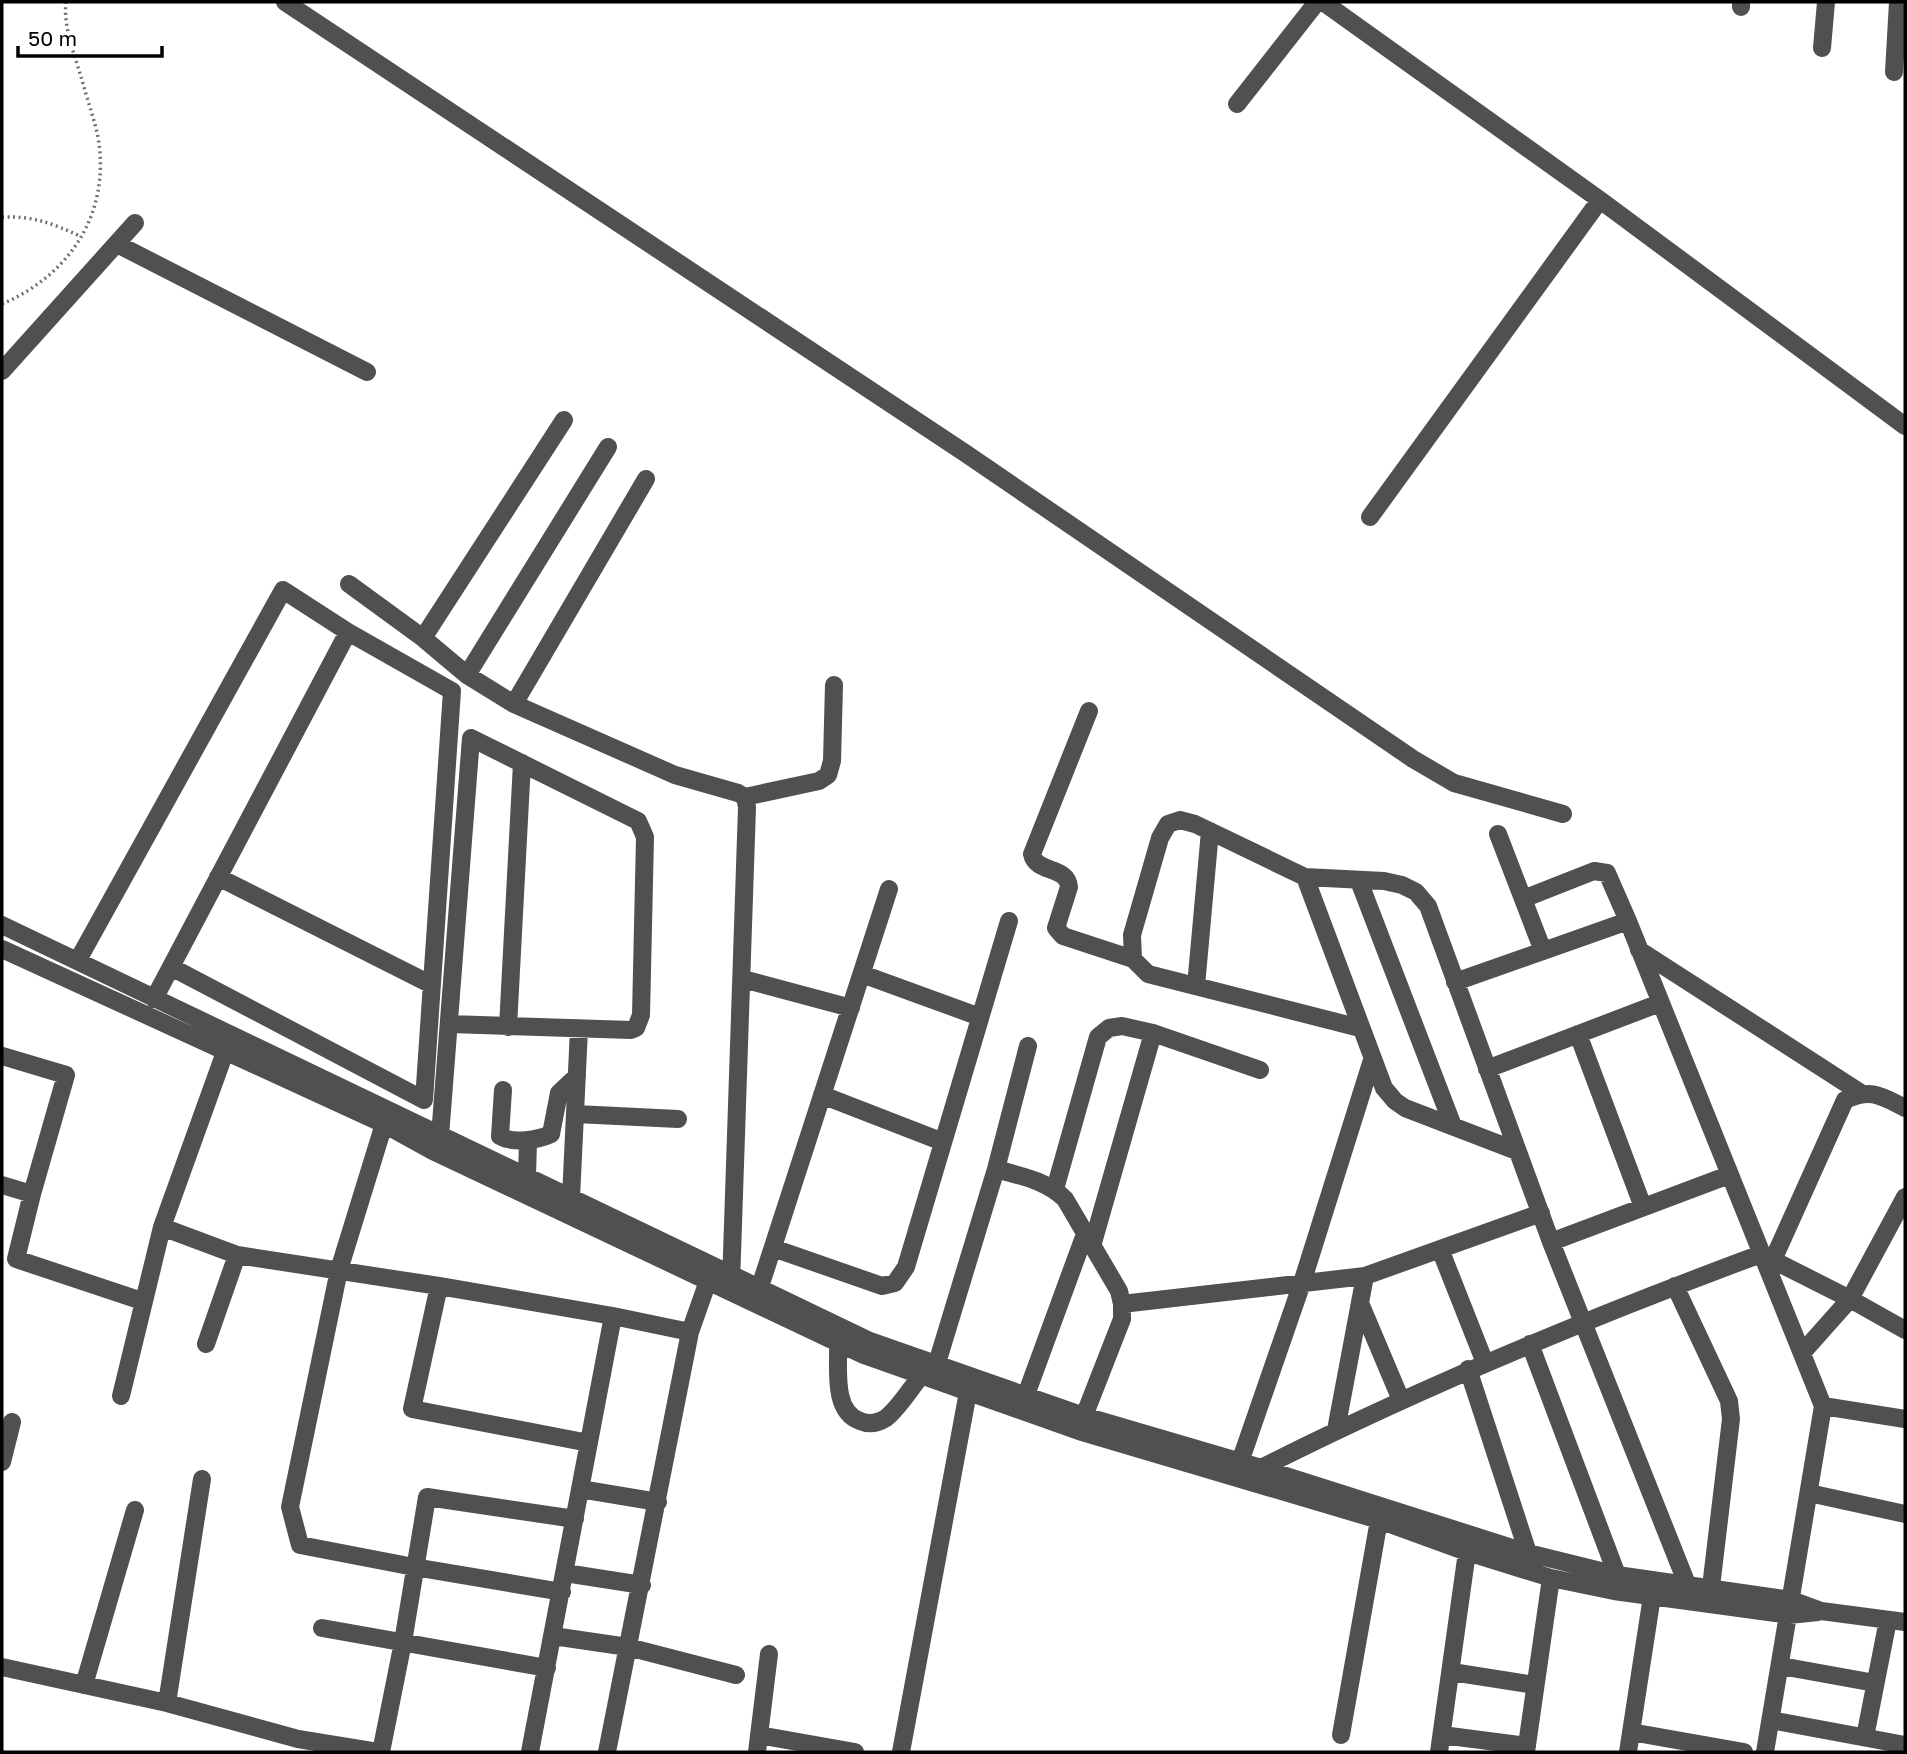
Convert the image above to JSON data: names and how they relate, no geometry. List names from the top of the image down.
{
  "scale_bar": "50 m"
}
